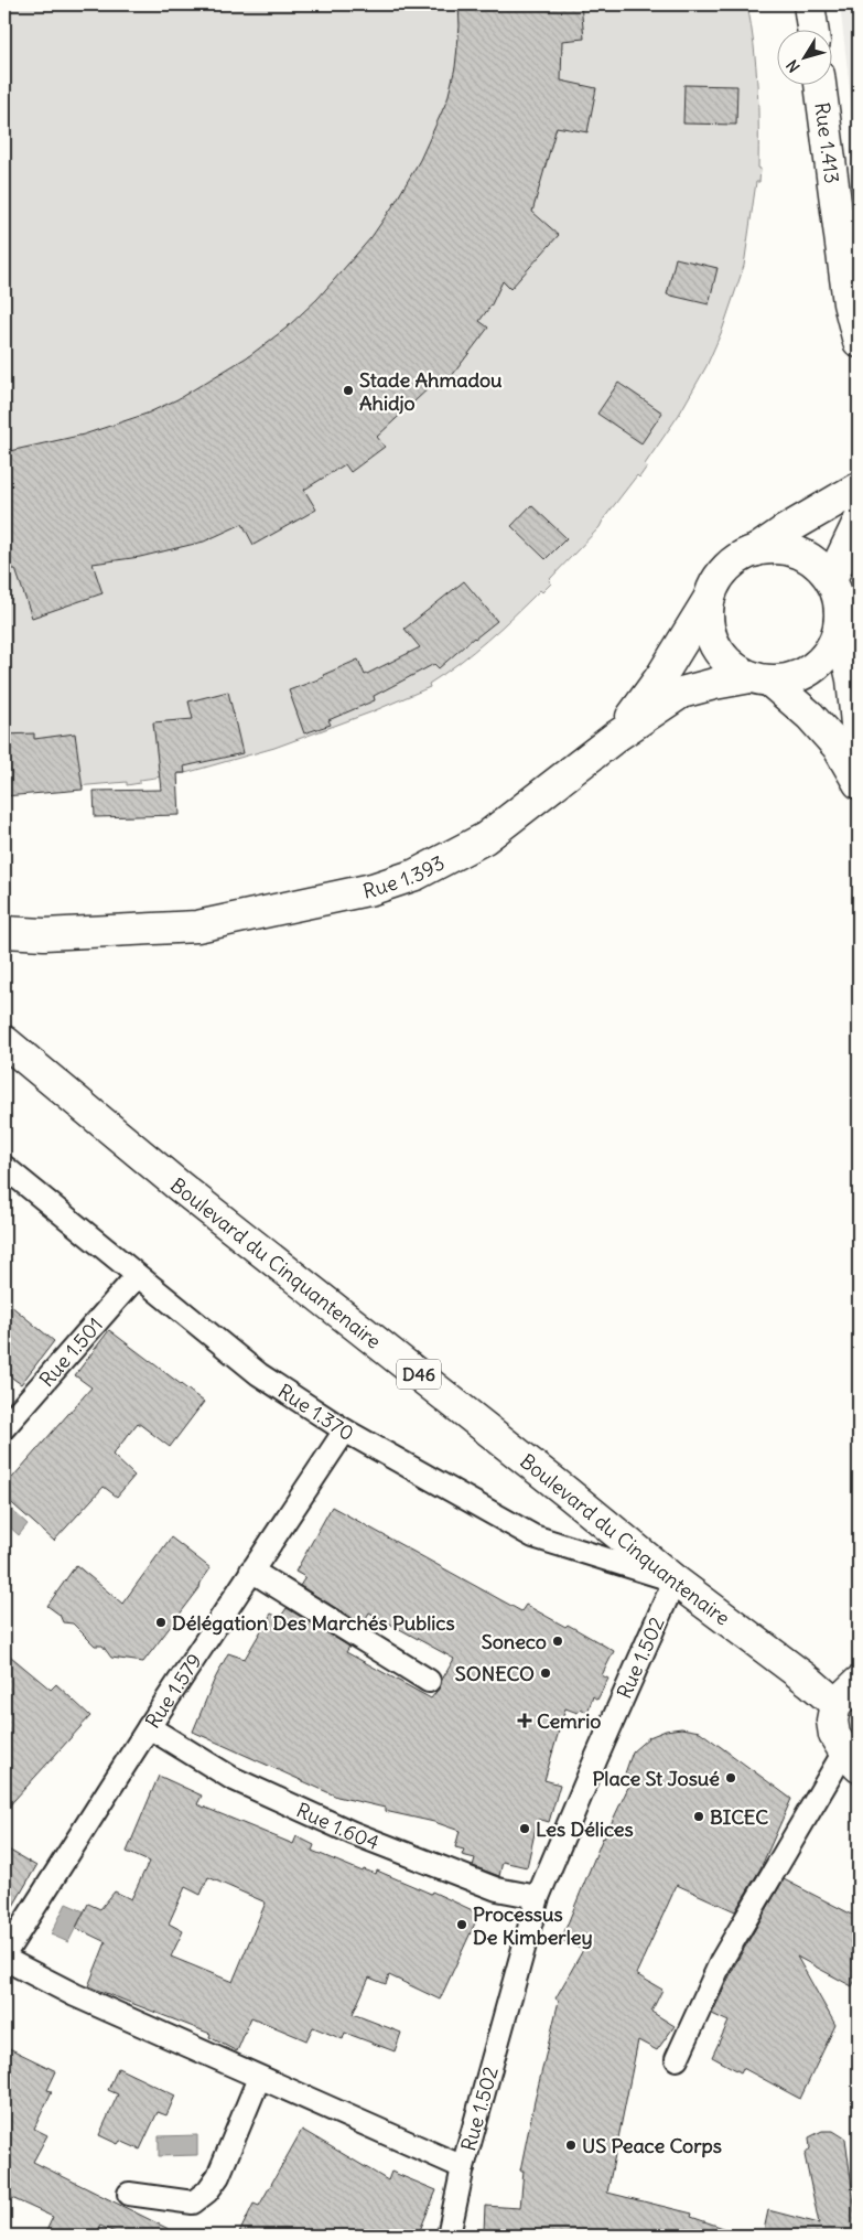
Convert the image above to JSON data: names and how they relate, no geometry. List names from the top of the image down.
{
  "streets": {
    "main road": [
      "Rue 1.413",
      "Rue 1.393",
      "Boulevard du Cinquantenaire",
      "D46"
    ],
    "street": [
      "Rue 1.501",
      "Rue 1.370",
      "Rue 1.502",
      "Rue 1.579",
      "Rue 1.604"
    ]
  },
  "crossings": [
    ["Boulevard du Cinquantenaire", "Rue 1.370"],
    ["Boulevard du Cinquantenaire", "Rue 1.502"],
    ["Rue 1.501", "Rue 1.370"],
    ["Rue 1.370", "Rue 1.502"],
    ["Rue 1.370", "Rue 1.579"],
    ["Rue 1.502", "Rue 1.604"],
    ["Rue 1.579", "Rue 1.604"]
  ],
  "places": {
    "other": [
      "Stade Ahmadou Ahidjo",
      "Délégation Des Marchés Publics",
      "Soneco",
      "SONECO",
      "Place St Josué",
      "BICEC",
      "Les Délices",
      "Processus De Kimberley",
      "US Peace Corps"
    ],
    "health": ["Cemrio"]
  },
  "north": "bottom left"
}
